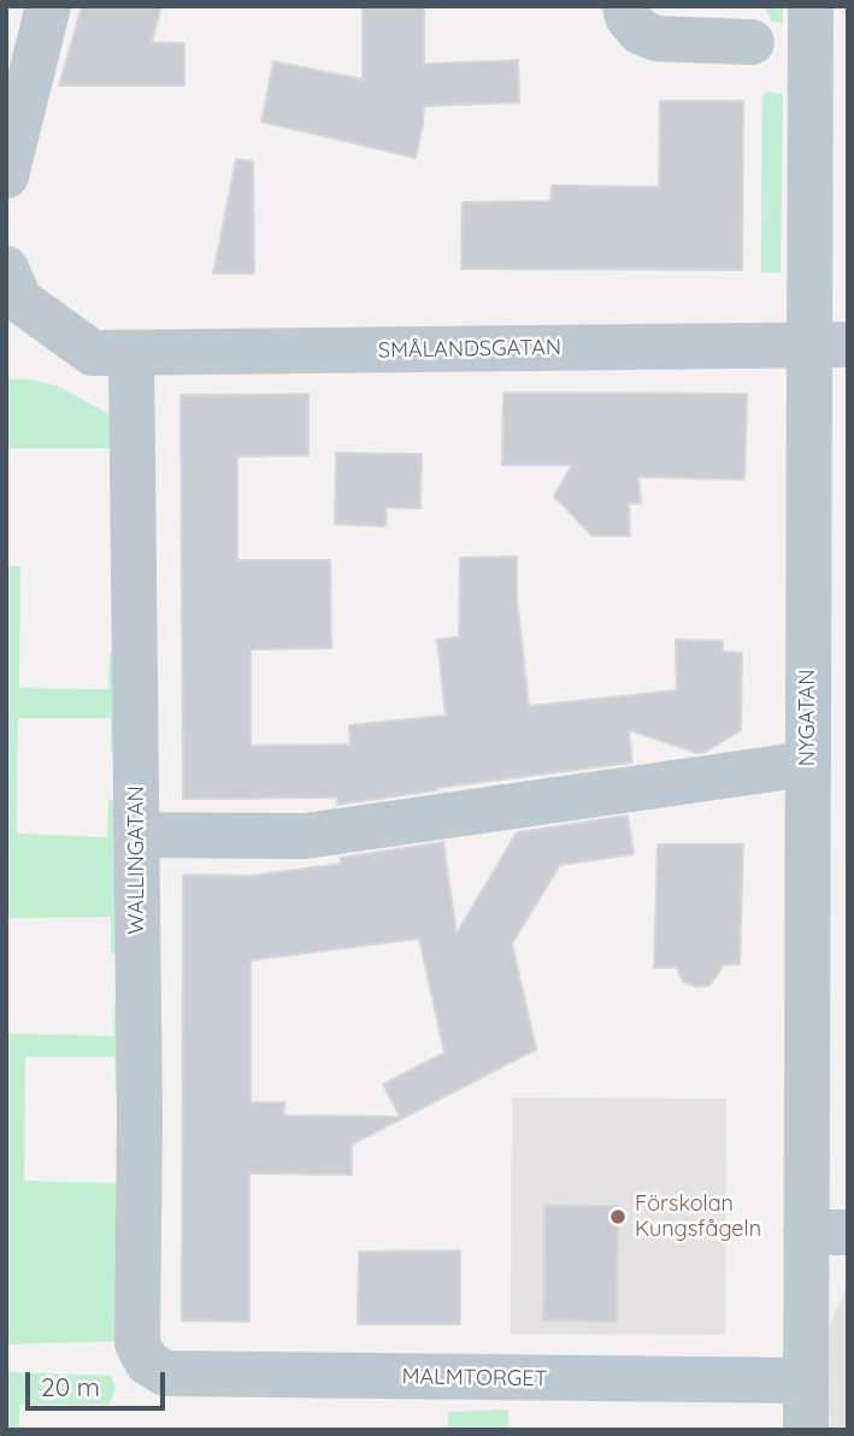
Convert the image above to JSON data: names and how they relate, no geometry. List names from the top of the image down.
{
  "streets": {
    "street": [
      "SMÅLANDSGATAN",
      "NYGATAN",
      "WALLINGATAN",
      "MALMTORGET"
    ]
  },
  "crossings": [
    ["SMÅLANDSGATAN", "NYGATAN"],
    ["SMÅLANDSGATAN", "WALLINGATAN"],
    ["NYGATAN", "MALMTORGET"],
    ["WALLINGATAN", "MALMTORGET"]
  ],
  "places": ["Förskolan Kungsfågeln"],
  "scale_bar": "20 m"
}
